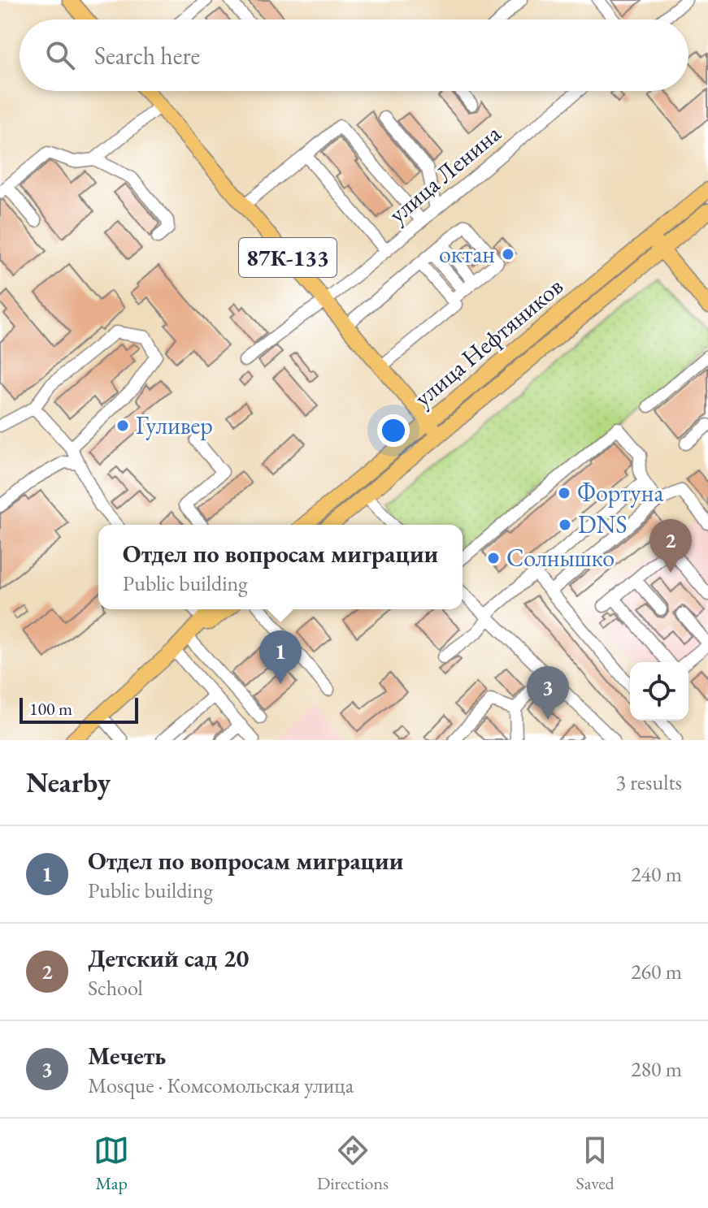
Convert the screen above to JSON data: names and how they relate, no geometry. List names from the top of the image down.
{
  "streets": {
    "main road": ["87К-133", "улица Нефтяников"],
    "street": ["улица Ленина"]
  },
  "crossings": [
    ["улица Ленина", "87К-133"],
    ["87К-133", "улица Нефтяников"]
  ],
  "places": [
    "октан",
    "Гуливер",
    "Фортуна",
    "DNS",
    "Солнышко"
  ],
  "scale_bar": "100 m",
  "page": {
    "search": "Search here",
    "pins": ["2", "1", "3"],
    "popup": ["Отдел по вопросам миграции", "Public building"],
    "scale": "100 m",
    "heading": ["Nearby", "3 results"],
    "list": [
      {
        "mark": "1",
        "name": "Отдел по вопросам миграции",
        "note": "Public building",
        "value": "240 m"
      },
      {
        "mark": "2",
        "name": "Детский сад 20",
        "note": "School",
        "value": "260 m"
      },
      {
        "mark": "3",
        "name": "Мечеть",
        "note": "Mosque · Комсомольская улица",
        "value": "280 m"
      }
    ],
    "nav": ["Map", "Directions", "Saved"]
  }
}
